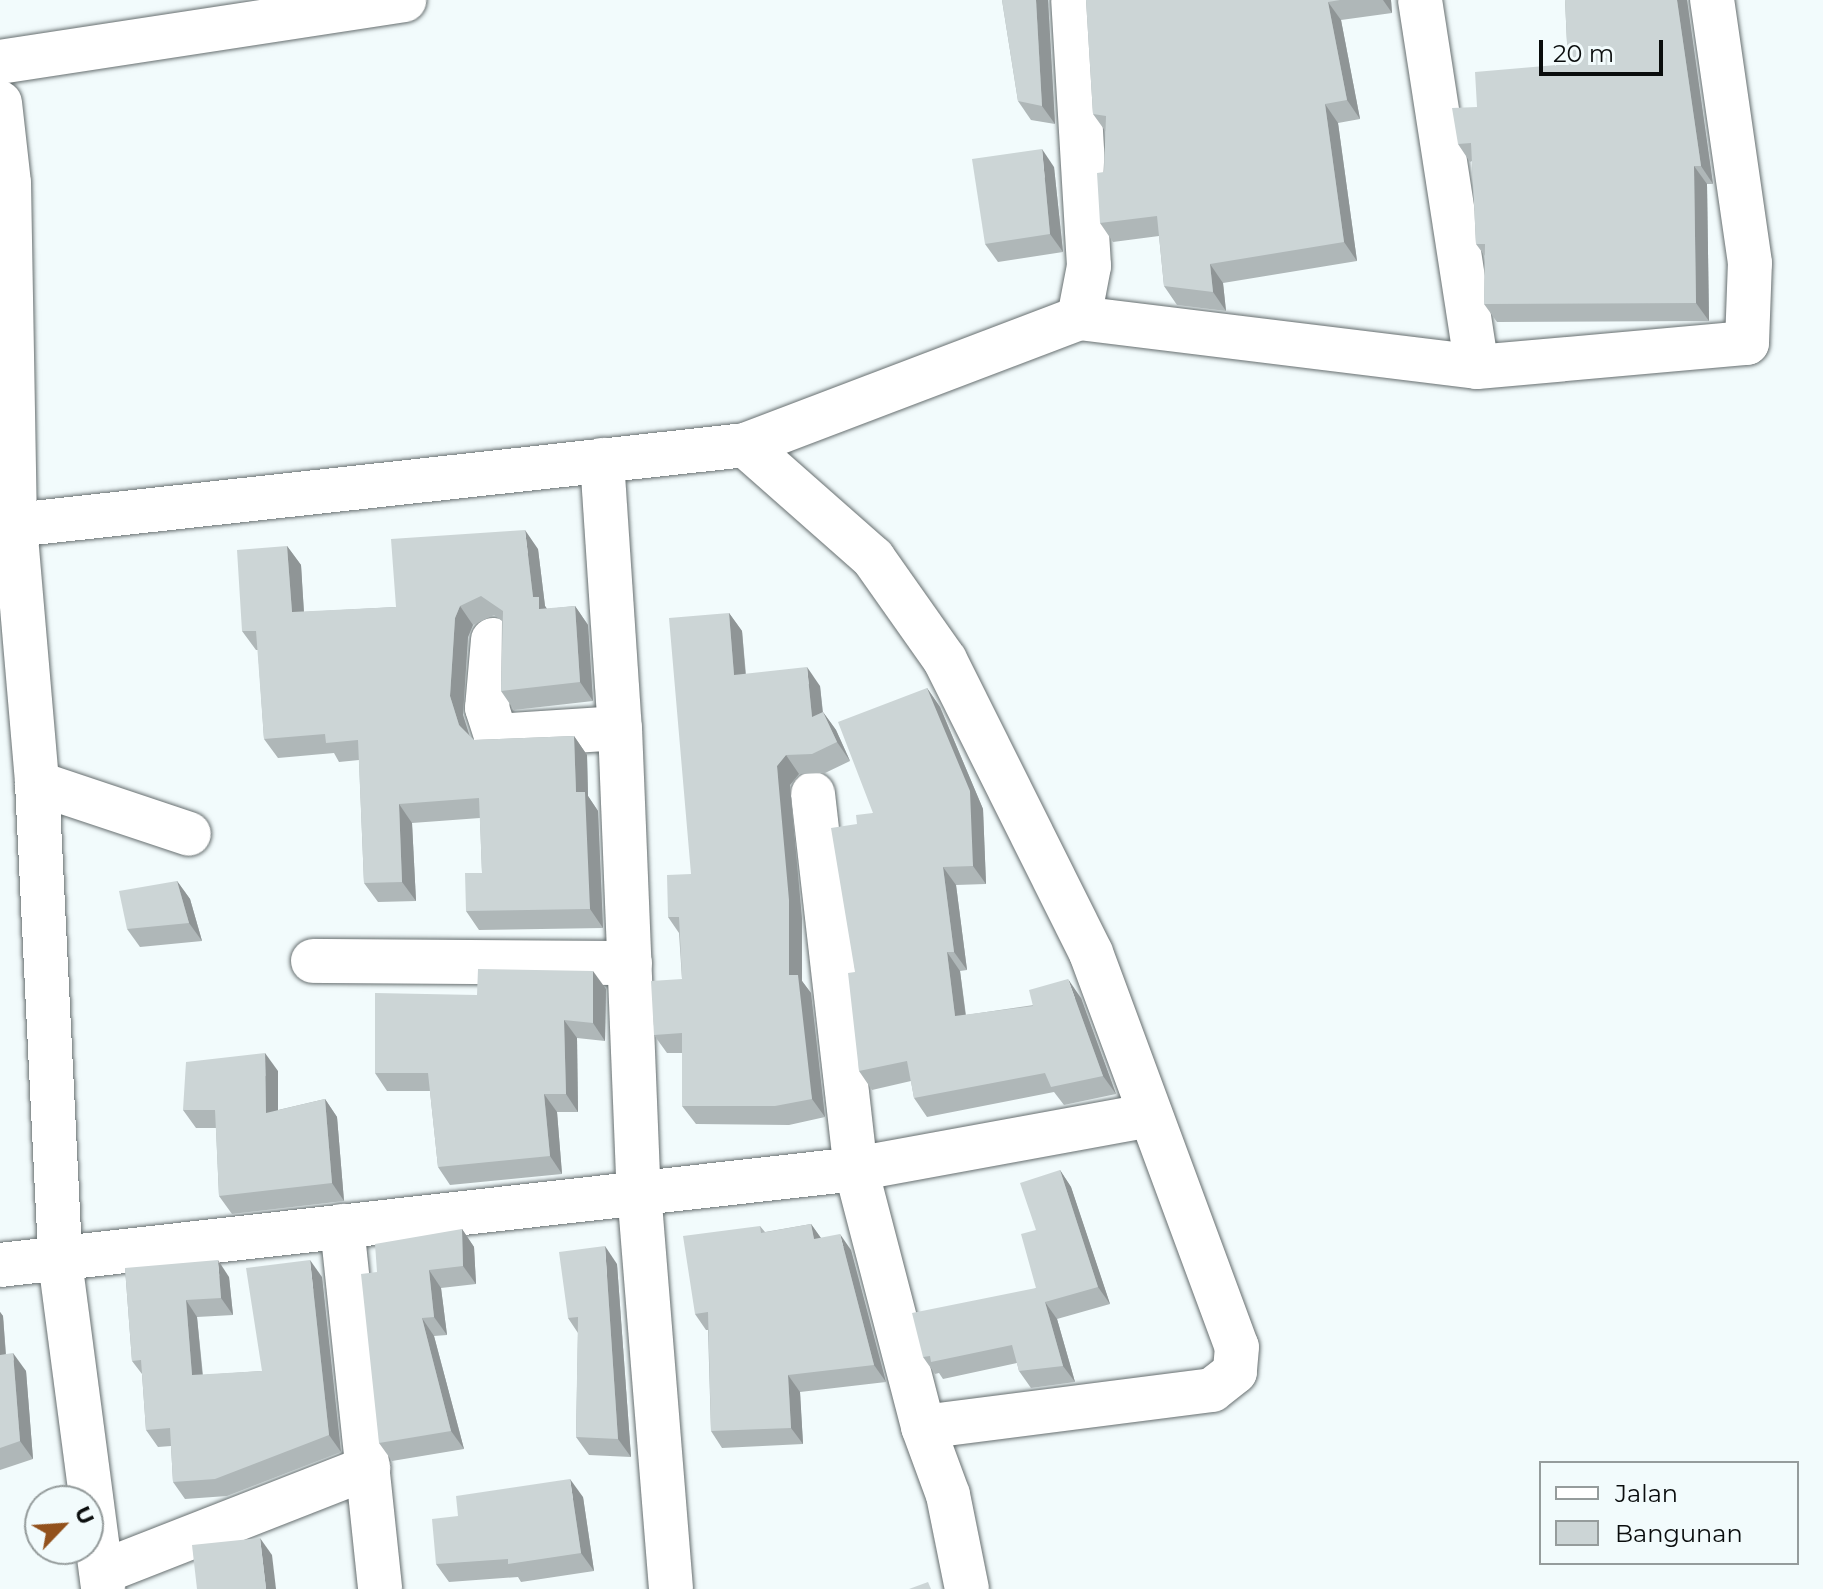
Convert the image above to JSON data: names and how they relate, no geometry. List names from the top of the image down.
{
  "legend": ["Jalan", "Bangunan"],
  "scale_bar": "20 m",
  "north": "top right"
}
